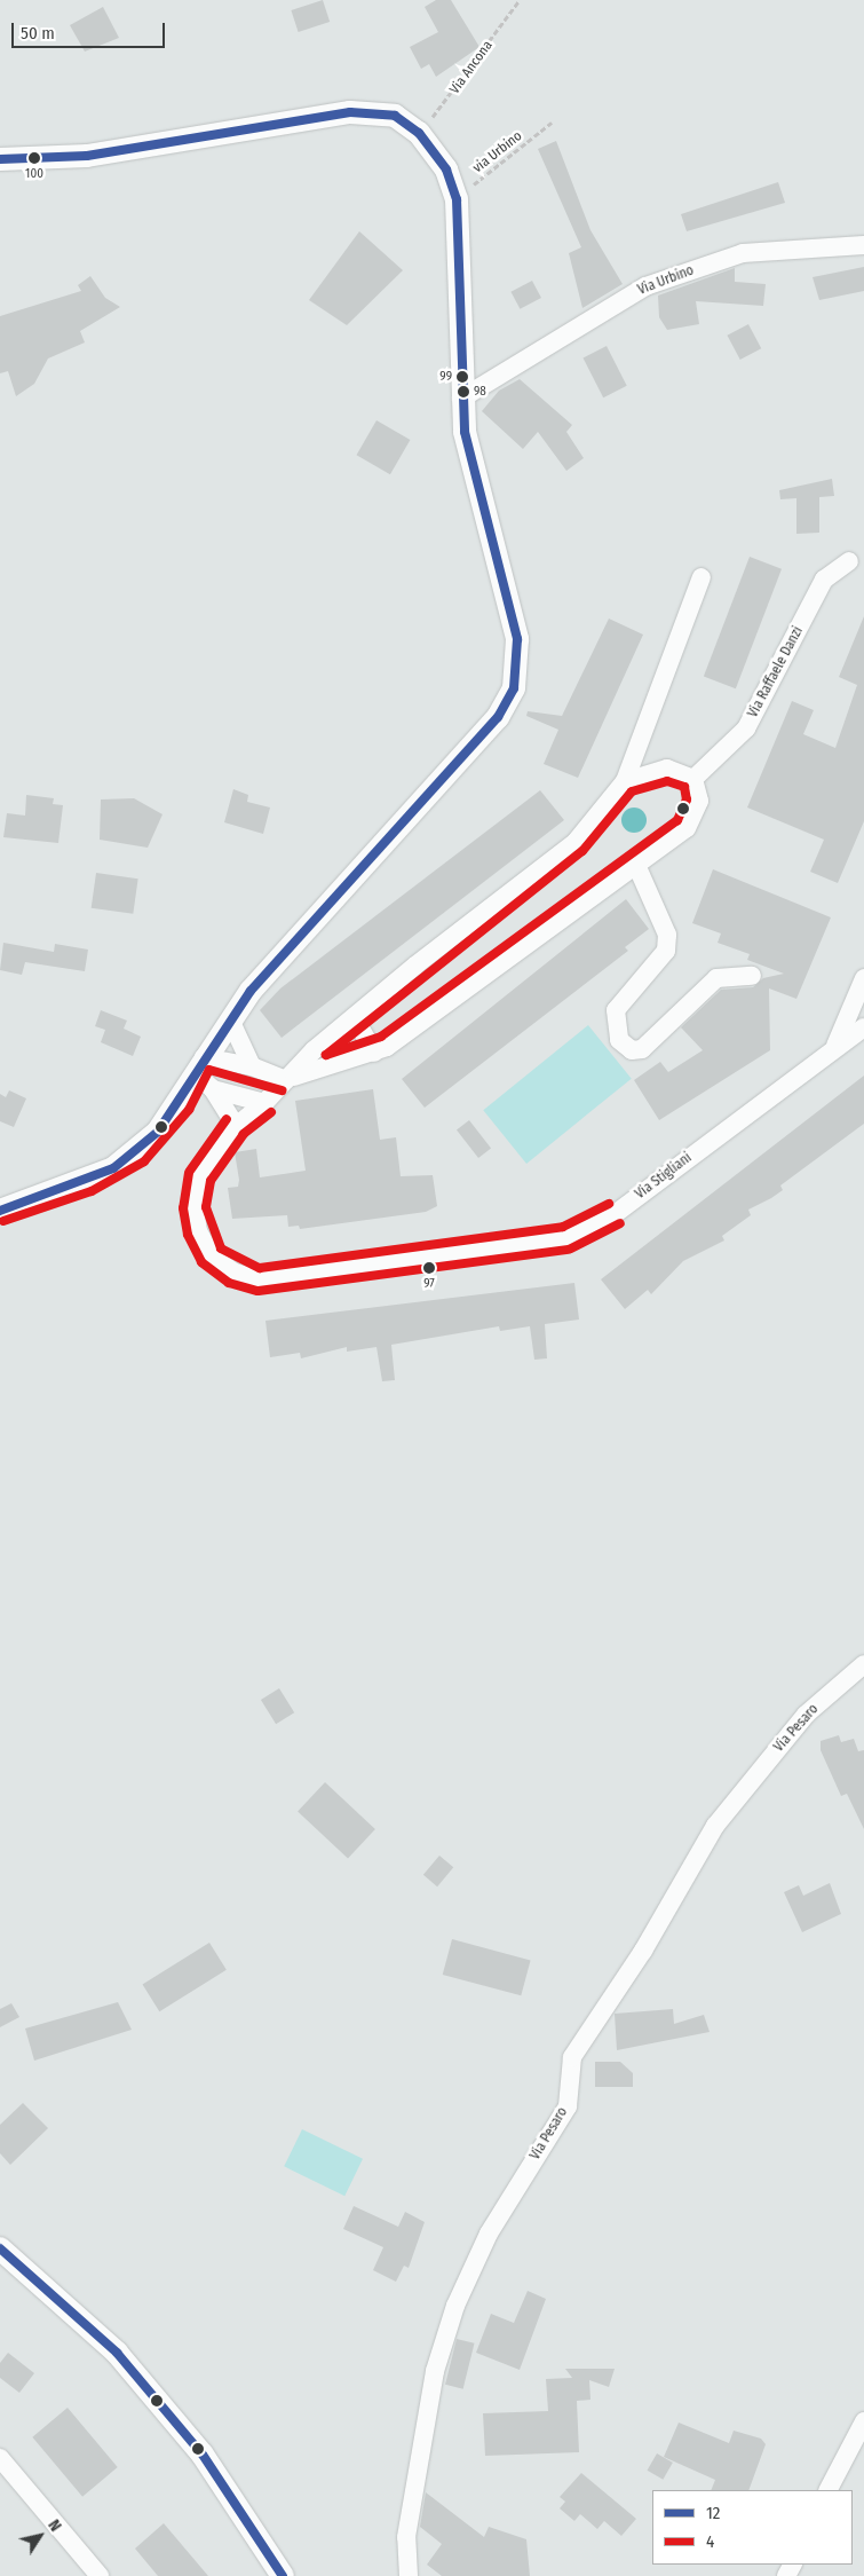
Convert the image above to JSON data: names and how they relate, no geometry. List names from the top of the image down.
{
  "streets": {
    "street": [
      "Via Urbino",
      "Via Raffaele Danzi",
      "Via Stigliani",
      "Via Pesaro"
    ],
    "path": ["Via Ancona", "via Urbino"]
  },
  "places": [
    "100",
    "99",
    "98",
    "97"
  ],
  "lines": ["transit line 12", "transit line 4"],
  "legend": ["12", "4"],
  "scale_bar": "50 m",
  "north": "top right"
}
